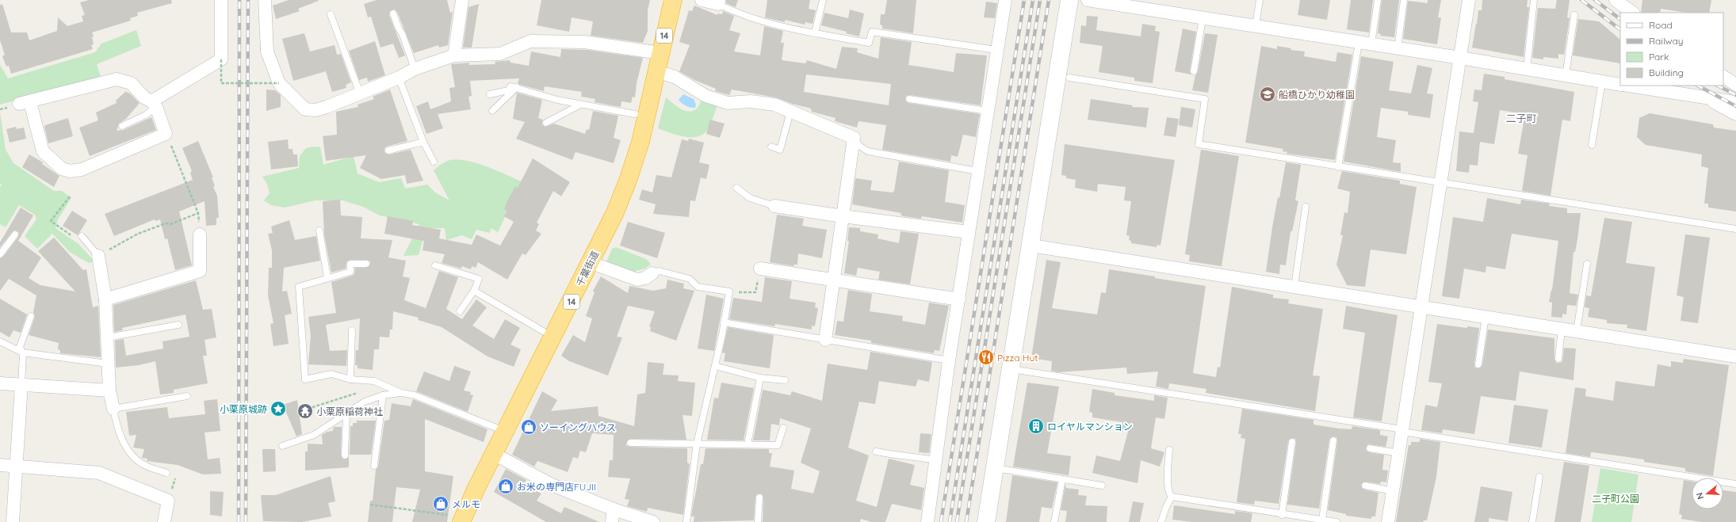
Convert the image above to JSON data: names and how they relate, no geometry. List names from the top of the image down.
{
  "streets": {
    "highway": ["14", "千葉街道"]
  },
  "districts": ["二子町"],
  "parks": ["二子町公園"],
  "places": {
    "school or university": ["船橋ひかり幼稚園"],
    "restaurant": ["Pizza Hut"],
    "place": ["小栗原城跡"],
    "temple": ["小栗原稲荷神社"],
    "building": ["ロイヤルマンション"],
    "shop": ["ソーイングハウス", "お米の専門店FUJII", "メルモ"]
  },
  "legend": [
    "Road",
    "Railway",
    "Park",
    "Building"
  ],
  "north": "left"
}
